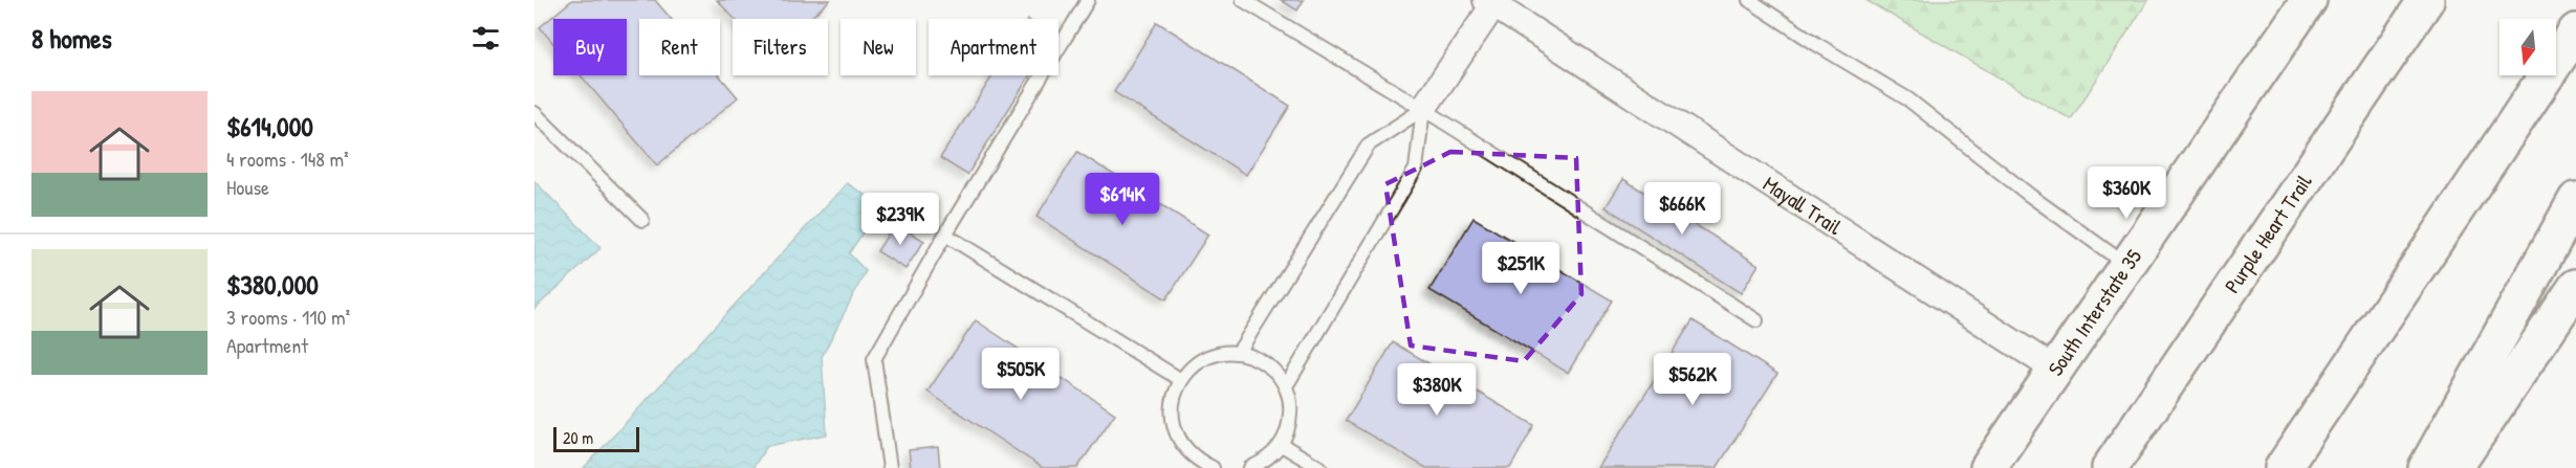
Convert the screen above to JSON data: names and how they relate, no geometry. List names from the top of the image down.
{
  "streets": {
    "main road": ["Purple Heart Trail", "South Interstate 35"],
    "street": ["Mayall Trail"]
  },
  "crossings": [
    ["Mayall Trail", "South Interstate 35"]
  ],
  "scale_bar": "20 m",
  "north": "bottom",
  "page": {
    "heading": "8 homes",
    "chip": [
      "Buy",
      "Rent",
      "Filters",
      "New",
      "Apartment"
    ],
    "list": [
      {
        "name": "$614,000",
        "note": "4 rooms · 148 m² · House"
      },
      {
        "name": "$380,000",
        "note": "3 rooms · 110 m² · Apartment"
      }
    ],
    "price": [
      "$360K",
      "$614K",
      "$666K",
      "$239K",
      "$251K",
      "$505K",
      "$562K",
      "$380K"
    ],
    "scale": "20 m"
  }
}
